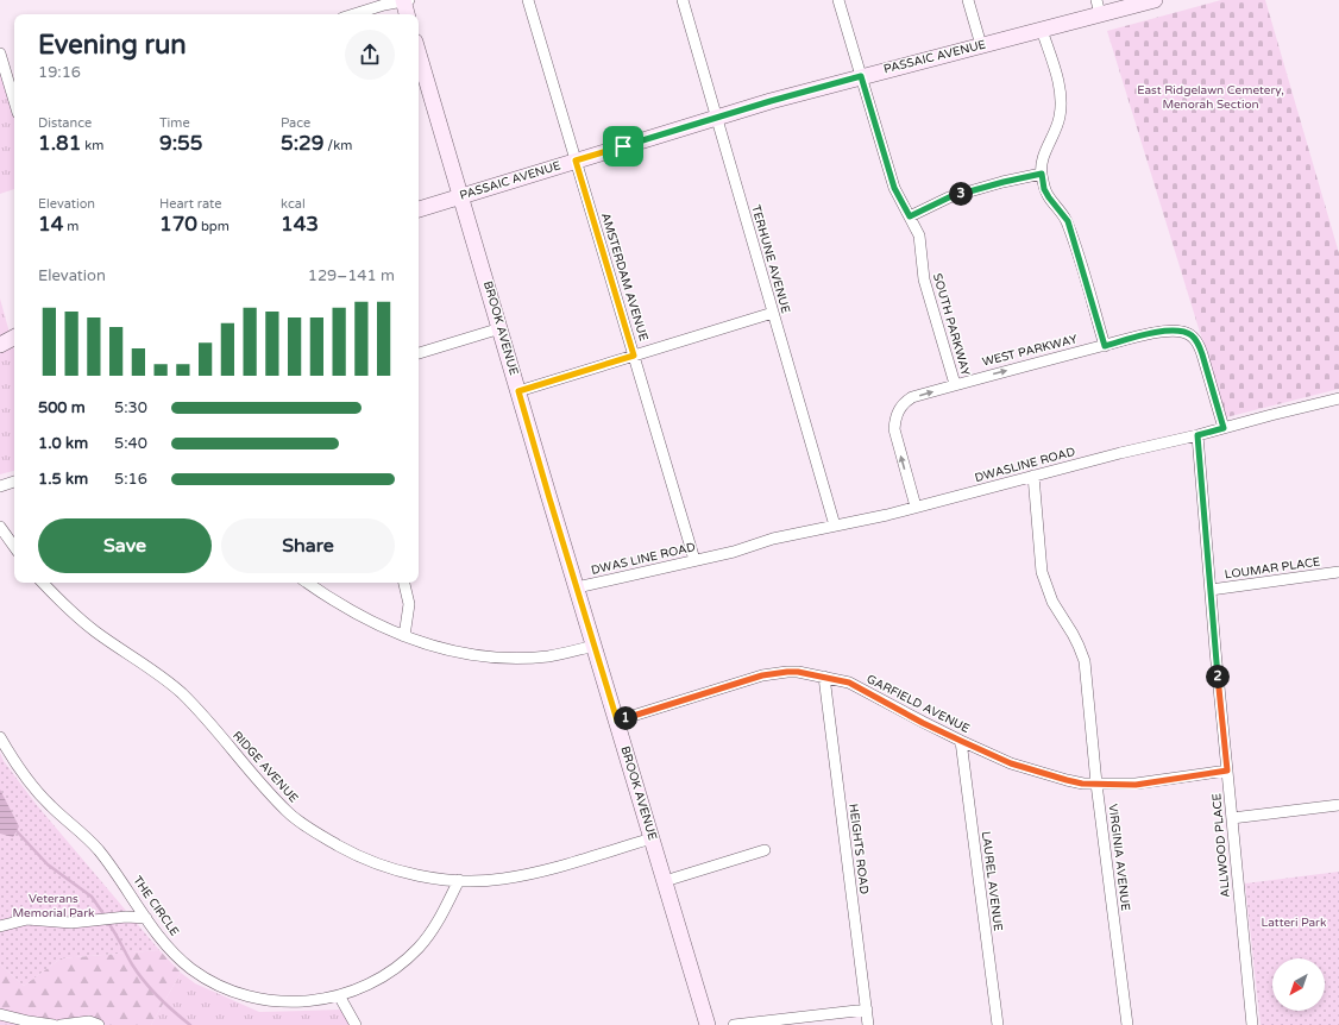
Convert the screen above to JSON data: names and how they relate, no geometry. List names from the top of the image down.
{
  "streets": {
    "main road": ["PASSAIC AVENUE", "BROOK AVENUE"],
    "street": [
      "TERHUNE AVENUE",
      "AMSTERDAM AVENUE",
      "SOUTH PARKWAY",
      "WEST PARKWAY",
      "DWASLINE ROAD",
      "DWAS LINE ROAD",
      "LOUMAR PLACE",
      "GARFIELD AVENUE",
      "RIDGE AVENUE",
      "ALLWOOD PLACE",
      "HEIGHTS ROAD",
      "VIRGINIA AVENUE",
      "LAUREL AVENUE",
      "THE CIRCLE"
    ]
  },
  "crossings": [
    ["PASSAIC AVENUE", "TERHUNE AVENUE"],
    ["PASSAIC AVENUE", "AMSTERDAM AVENUE"],
    ["PASSAIC AVENUE", "SOUTH PARKWAY"],
    ["PASSAIC AVENUE", "BROOK AVENUE"],
    ["TERHUNE AVENUE", "DWASLINE ROAD"],
    ["AMSTERDAM AVENUE", "DWAS LINE ROAD"],
    ["SOUTH PARKWAY", "WEST PARKWAY"],
    ["BROOK AVENUE", "DWAS LINE ROAD"],
    ["BROOK AVENUE", "GARFIELD AVENUE"],
    ["BROOK AVENUE", "RIDGE AVENUE"],
    ["WEST PARKWAY", "DWASLINE ROAD"],
    ["DWASLINE ROAD", "DWAS LINE ROAD"],
    ["DWASLINE ROAD", "ALLWOOD PLACE"],
    ["DWASLINE ROAD", "VIRGINIA AVENUE"],
    ["LOUMAR PLACE", "ALLWOOD PLACE"],
    ["GARFIELD AVENUE", "ALLWOOD PLACE"],
    ["GARFIELD AVENUE", "HEIGHTS ROAD"],
    ["GARFIELD AVENUE", "VIRGINIA AVENUE"],
    ["GARFIELD AVENUE", "LAUREL AVENUE"],
    ["RIDGE AVENUE", "THE CIRCLE"]
  ],
  "parks": ["East Ridgelawn Cemetery, Menorah Section", "Veterans Memorial Park", "Latteri Park"],
  "north": "bottom left",
  "page": {
    "heading": ["Evening run", "19:16"],
    "stats": [
      ["Distance", "1.81 km"],
      ["Time", "9:55"],
      ["Pace", "5:29 /km"],
      ["Elevation", "14 m"],
      ["Heart rate", "170 bpm"],
      ["kcal", "143"]
    ],
    "pins": ["3", "2", "1"],
    "chart": ["Elevation", "129–141 m"],
    "list": [
      {
        "name": "500 m",
        "note": "5:30"
      },
      {
        "name": "1.0 km",
        "note": "5:40"
      },
      {
        "name": "1.5 km",
        "note": "5:16"
      }
    ],
    "buttons": ["Save", "Share"]
  }
}
